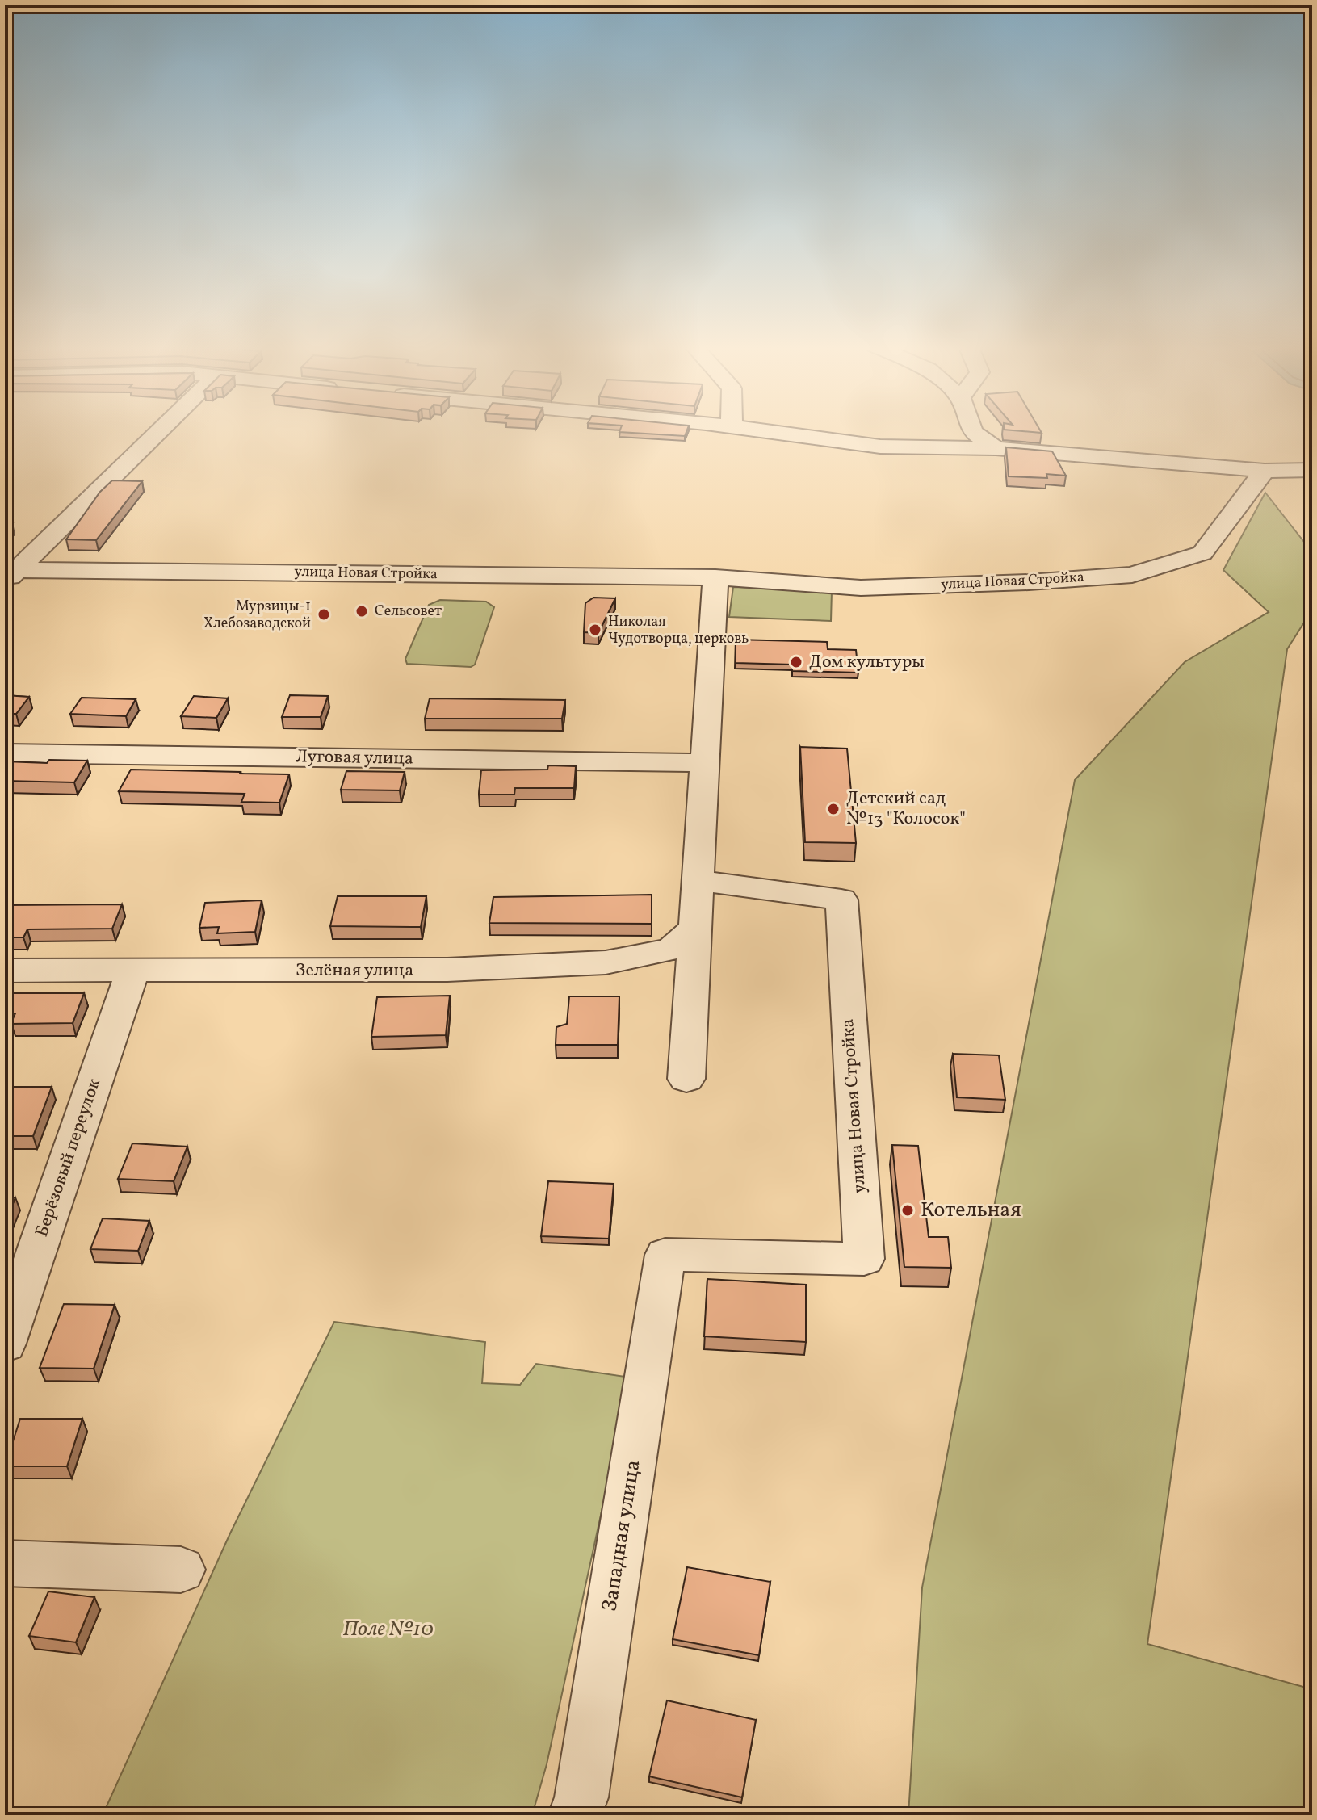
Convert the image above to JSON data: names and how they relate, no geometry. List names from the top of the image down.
{
  "streets": {
    "street": [
      "улица Новая Стройка",
      "Луговая улица",
      "Зелёная улица",
      "Берёзовый переулок",
      "Западная улица"
    ]
  },
  "crossings": [
    ["улица Новая Стройка", "Западная улица"],
    ["Зелёная улица", "Берёзовый переулок"]
  ],
  "parks": ["Поле №10"],
  "places": [
    "Сельсовет",
    "Мурзицы-1 Хлебозаводской",
    "Николая Чудотворца, церковь",
    "Дом культуры",
    "Детский сад №13 \"Колосок\"",
    "Котельная"
  ]
}
